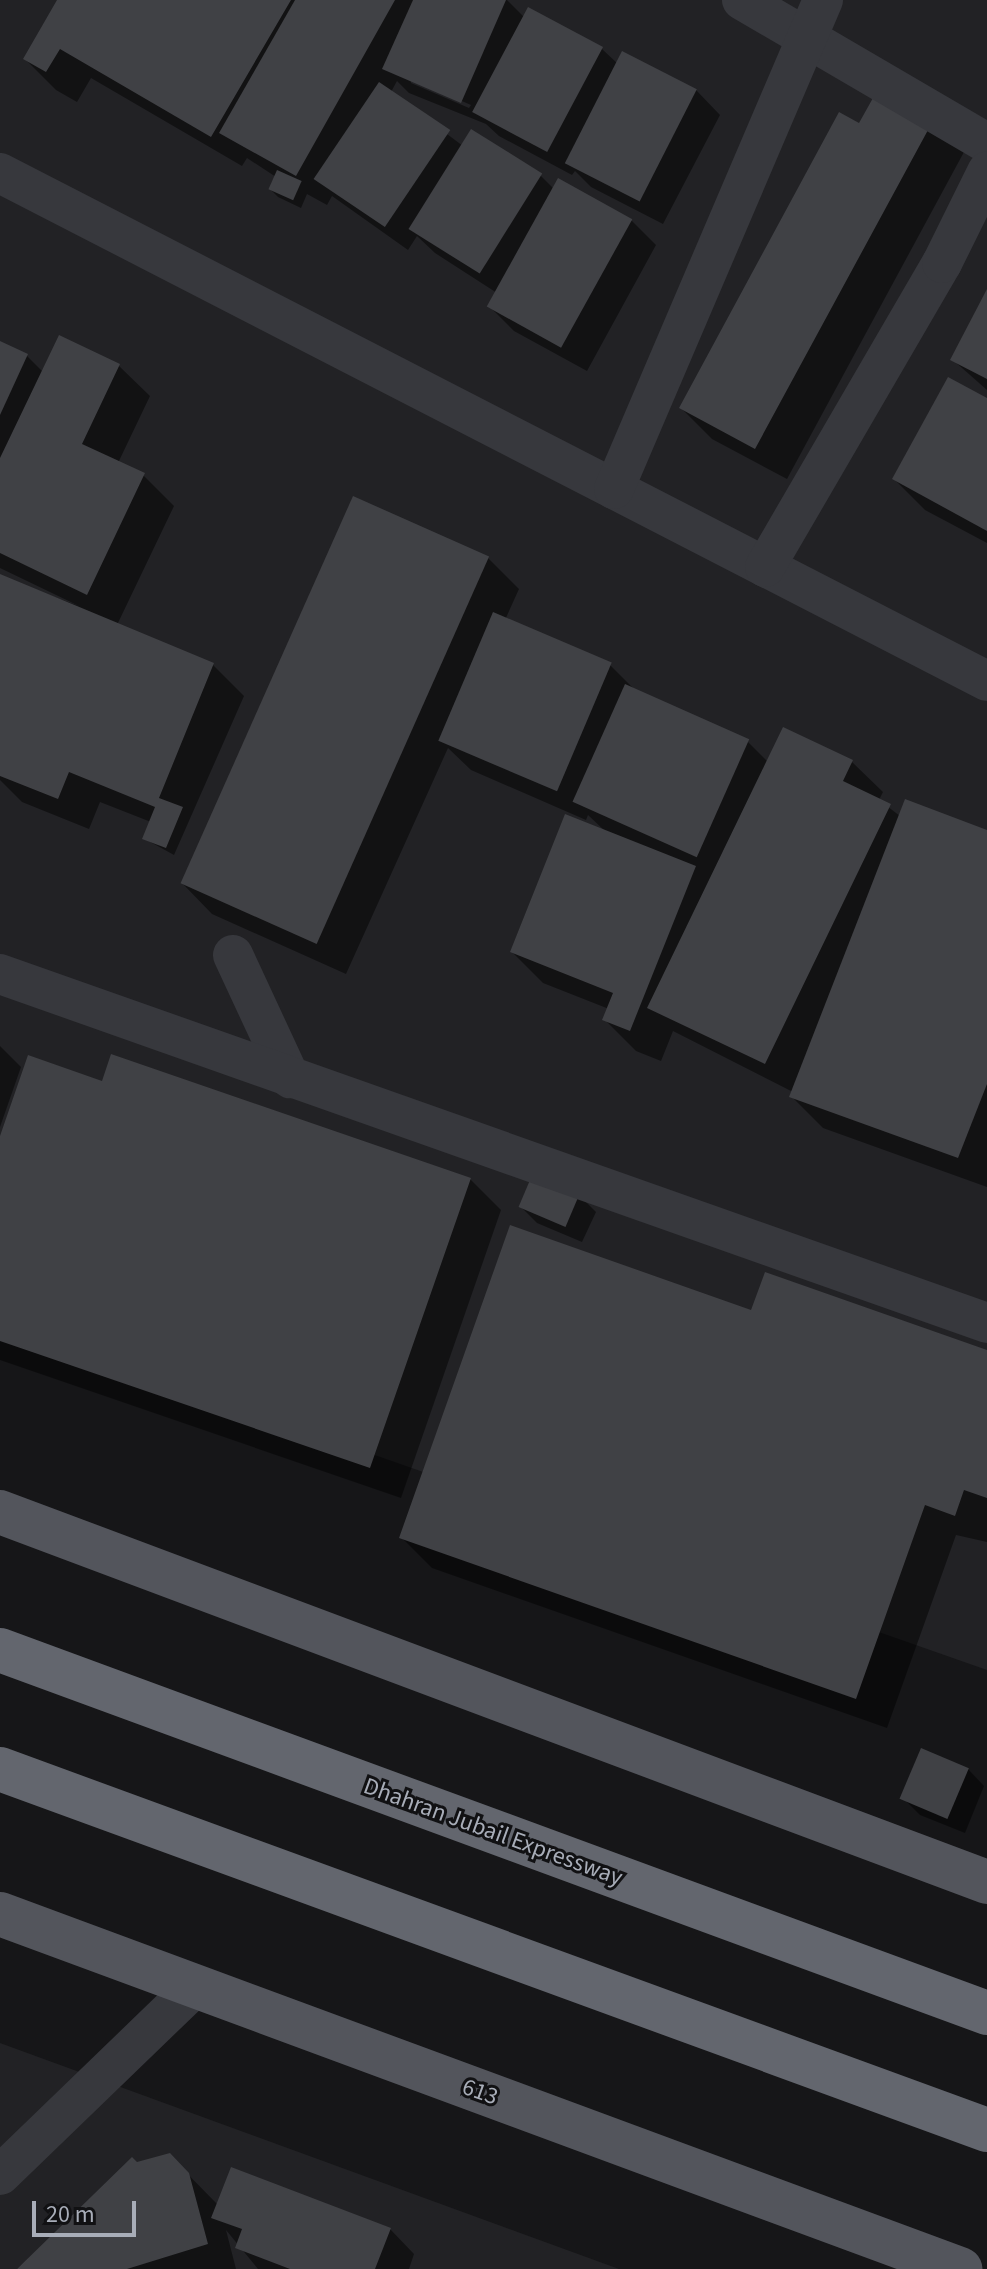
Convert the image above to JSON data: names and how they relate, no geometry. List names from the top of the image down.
{
  "streets": {
    "highway": ["Dhahran Jubail Expressway"],
    "main road": ["613"]
  },
  "scale_bar": "20 m"
}
